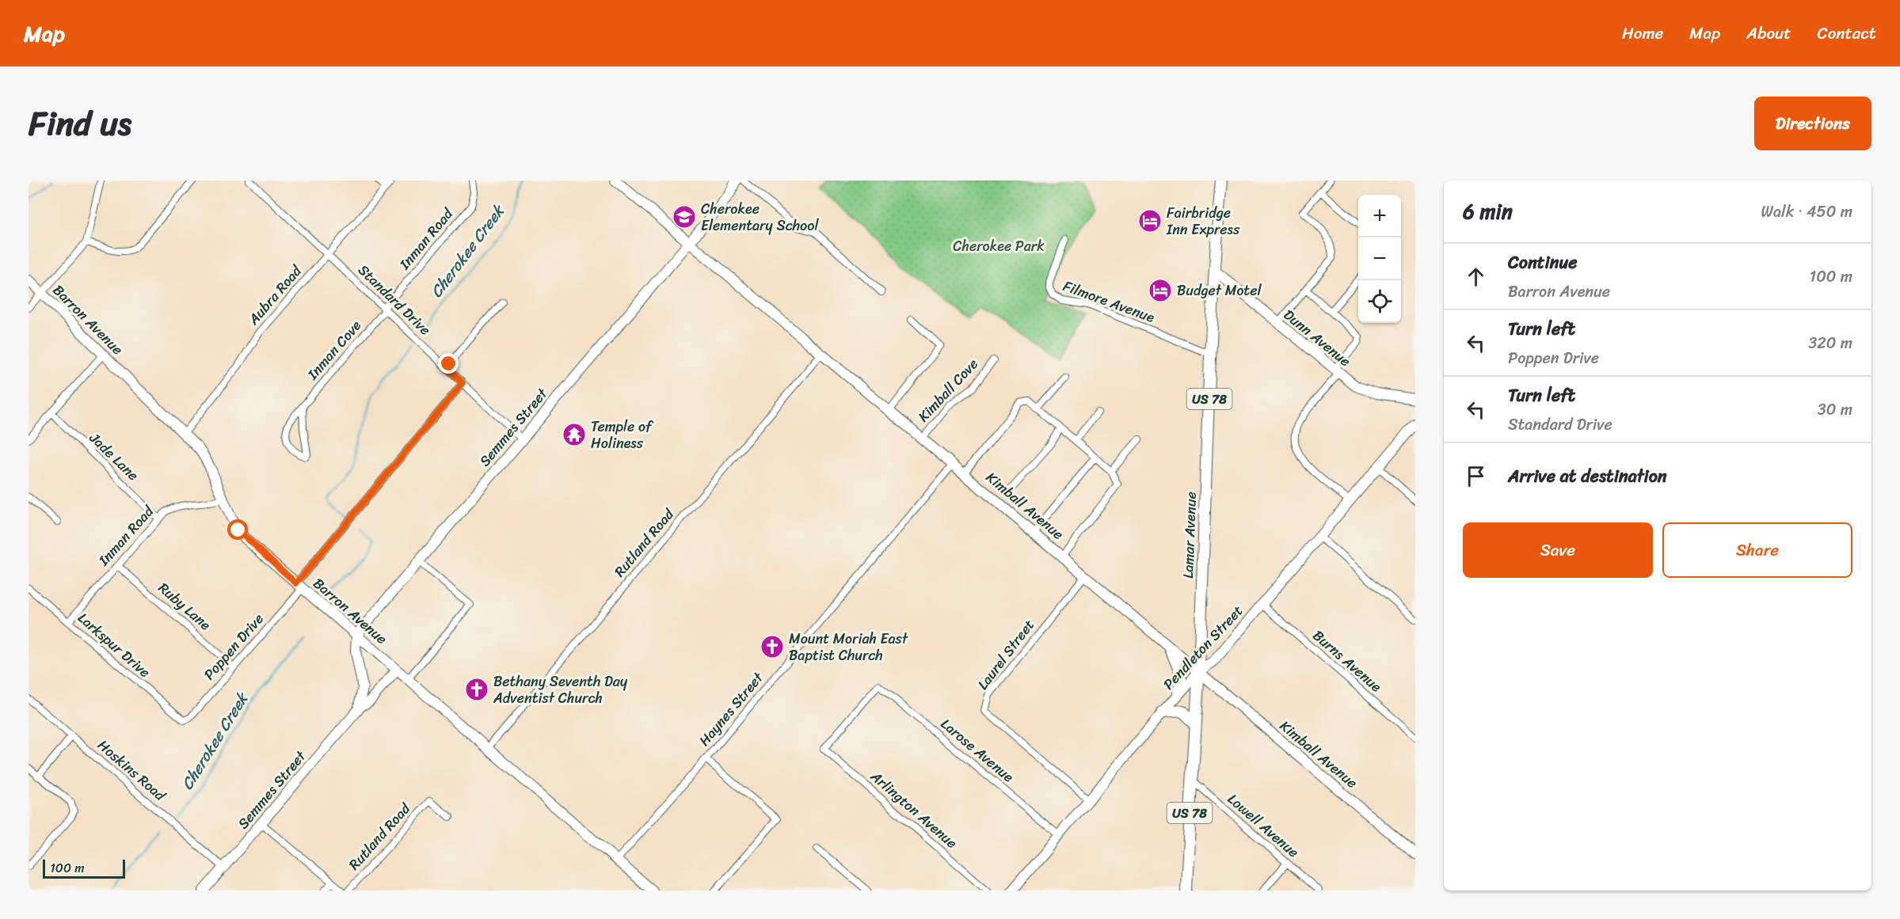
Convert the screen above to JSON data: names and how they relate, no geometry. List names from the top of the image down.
{
  "streets": {
    "main road": [
      "Barron Avenue",
      "Dunn Avenue",
      "US 78",
      "Semmes Street",
      "Kimball Avenue",
      "Lamar Avenue",
      "Pendleton Street"
    ],
    "street": [
      "Inman Road",
      "Aubra Road",
      "Standard Drive",
      "Filmore Avenue",
      "Inman Cove",
      "Kimball Cove",
      "Jade Lane",
      "Rutland Road",
      "Ruby Lane",
      "Larkspur Drive",
      "Poppen Drive",
      "Laurel Street",
      "Burns Avenue",
      "Haynes Street",
      "Larose Avenue",
      "Hoskins Road",
      "Arlington Avenue",
      "Lowell Avenue"
    ]
  },
  "crossings": [
    ["Inman Road", "Standard Drive"],
    ["Inman Road", "Barron Avenue"],
    ["Inman Road", "Inman Cove"],
    ["Inman Road", "Jade Lane"],
    ["Inman Road", "Ruby Lane"],
    ["Inman Road", "Larkspur Drive"],
    ["Aubra Road", "Standard Drive"],
    ["Aubra Road", "Barron Avenue"],
    ["Standard Drive", "Inman Cove"],
    ["Standard Drive", "Semmes Street"],
    ["Standard Drive", "Poppen Drive"],
    ["Filmore Avenue", "Lamar Avenue"],
    ["Barron Avenue", "Semmes Street"],
    ["Barron Avenue", "Rutland Road"],
    ["Barron Avenue", "Poppen Drive"],
    ["Barron Avenue", "Haynes Street"],
    ["Dunn Avenue", "Lamar Avenue"],
    ["Kimball Cove", "Kimball Avenue"],
    ["Semmes Street", "Kimball Avenue"],
    ["Semmes Street", "Hoskins Road"],
    ["Kimball Avenue", "Lamar Avenue"],
    ["Kimball Avenue", "Rutland Road"],
    ["Kimball Avenue", "Pendleton Street"],
    ["Kimball Avenue", "Laurel Street"],
    ["Kimball Avenue", "Haynes Street"],
    ["Lamar Avenue", "Pendleton Street"],
    ["Lamar Avenue", "Lowell Avenue"],
    ["Ruby Lane", "Poppen Drive"],
    ["Larkspur Drive", "Poppen Drive"],
    ["Pendleton Street", "Laurel Street"],
    ["Pendleton Street", "Burns Avenue"],
    ["Pendleton Street", "Larose Avenue"],
    ["Larose Avenue", "Arlington Avenue"]
  ],
  "water": ["Cherokee Creek"],
  "parks": ["Cherokee Park"],
  "places": {
    "school or university": ["Cherokee Elementary School"],
    "hotel": ["Fairbridge Inn Express", "Budget Motel"],
    "temple": ["Temple of Holiness"],
    "church": ["Mount Moriah East Baptist Church", "Bethany Seventh Day Adventist Church"]
  },
  "scale_bar": "100 m",
  "page": {
    "header": "Map",
    "nav": [
      "Home",
      "Map",
      "About",
      "Contact"
    ],
    "title": "Find us",
    "buttons": [
      "Directions",
      ["Save", "Share"]
    ],
    "heading": ["6 min", "Walk · 450 m"],
    "map_buttons": ["+", "−"],
    "list": [
      ["Continue", "Barron Avenue", "100 m"],
      ["Turn left", "Poppen Drive", "320 m"],
      ["Turn left", "Standard Drive", "30 m"],
      "Arrive at destination"
    ],
    "scale": "100 m"
  }
}
